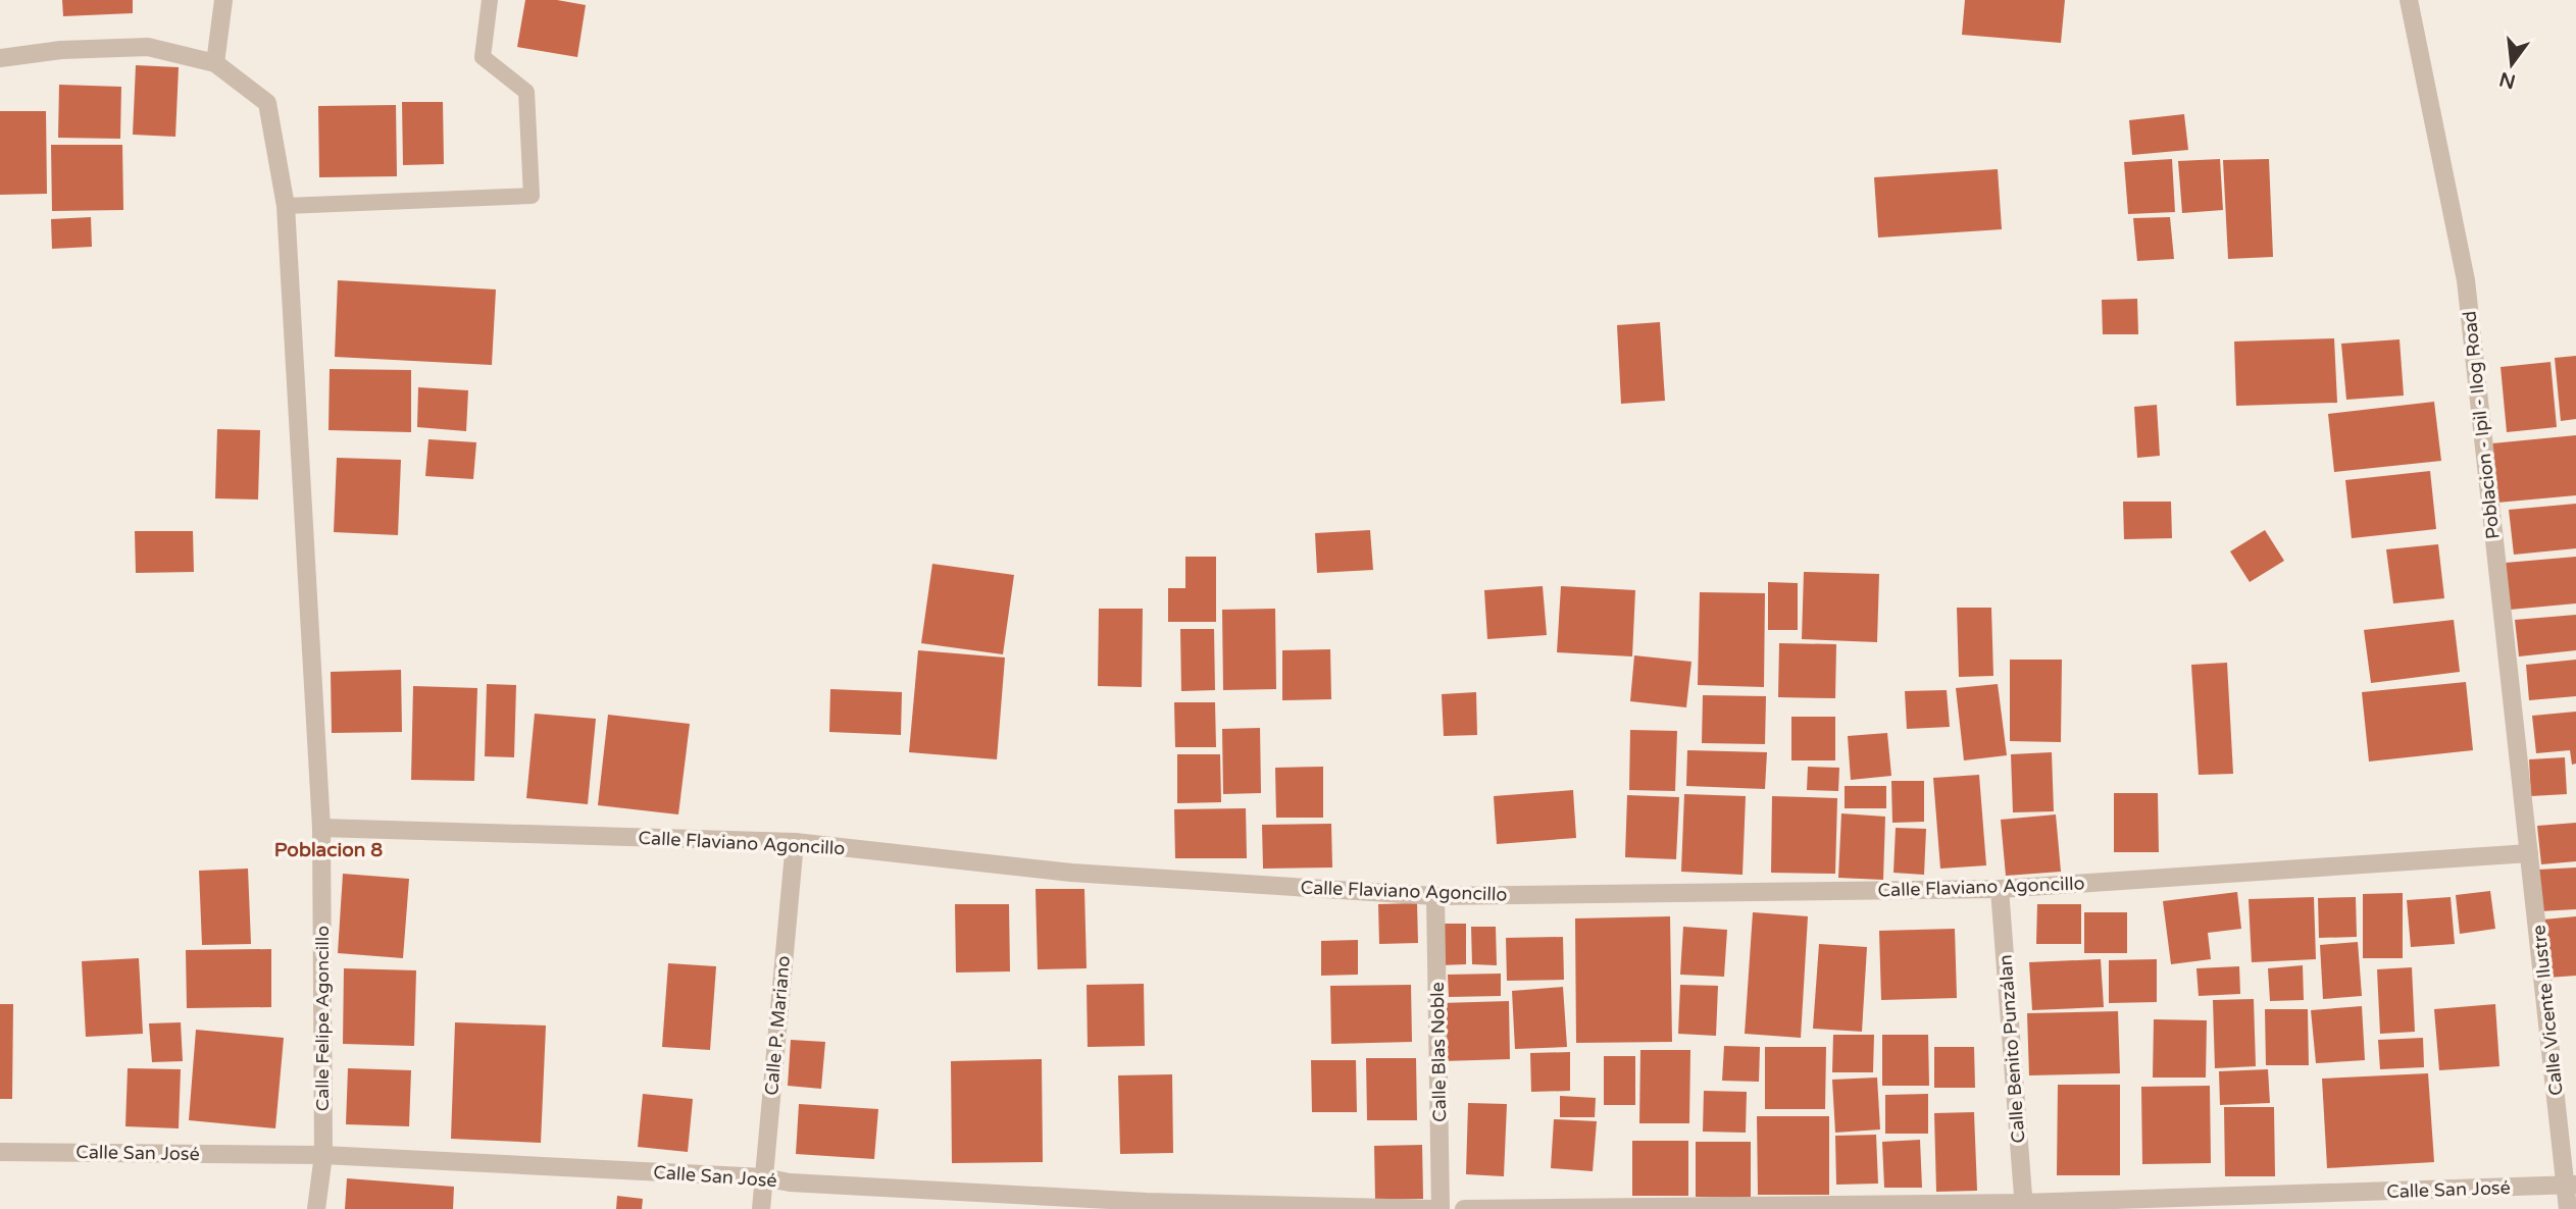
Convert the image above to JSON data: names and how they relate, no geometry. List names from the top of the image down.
{
  "streets": {
    "street": [
      "Poblacion - Ipil - Ilog Road",
      "Calle Flaviano Agoncillo",
      "Calle Vicente Ilustre",
      "Calle Felipe Agoncillo",
      "Calle P. Mariano",
      "Calle Benito Punzálan",
      "Calle Blas Noble",
      "Calle San José"
    ]
  },
  "crossings": [
    ["Poblacion - Ipil - Ilog Road", "Calle Flaviano Agoncillo"],
    ["Poblacion - Ipil - Ilog Road", "Calle Vicente Ilustre"],
    ["Calle Flaviano Agoncillo", "Calle Vicente Ilustre"],
    ["Calle Flaviano Agoncillo", "Calle Felipe Agoncillo"],
    ["Calle Flaviano Agoncillo", "Calle P. Mariano"],
    ["Calle Flaviano Agoncillo", "Calle Benito Punzálan"],
    ["Calle Flaviano Agoncillo", "Calle Blas Noble"],
    ["Calle Vicente Ilustre", "Calle San José"],
    ["Calle Felipe Agoncillo", "Calle San José"],
    ["Calle P. Mariano", "Calle San José"],
    ["Calle Benito Punzálan", "Calle San José"]
  ],
  "districts": ["Poblacion 8"],
  "north": "bottom"
}
